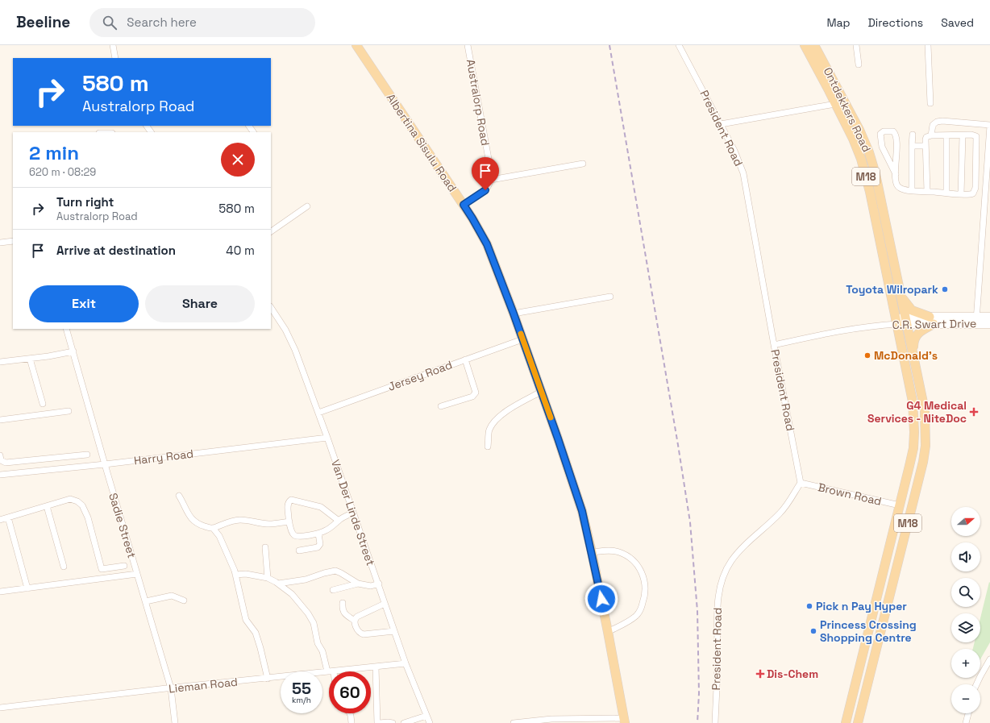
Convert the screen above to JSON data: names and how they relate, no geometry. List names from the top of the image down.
{
  "streets": {
    "main road": [
      "Ontdekkers Road",
      "Albertina Sisulu Road",
      "M18",
      "C.R. Swart Drive"
    ],
    "street": [
      "Australorp Road",
      "President Road",
      "Jersey Road",
      "Harry Road",
      "Brown Road",
      "Van Der Linde Street",
      "Sadie Street",
      "Lieman Road"
    ]
  },
  "crossings": [
    ["Ontdekkers Road", "C.R. Swart Drive"],
    ["Ontdekkers Road", "Brown Road"],
    ["President Road", "C.R. Swart Drive"],
    ["President Road", "Brown Road"],
    ["Albertina Sisulu Road", "Jersey Road"],
    ["Jersey Road", "Van Der Linde Street"],
    ["Harry Road", "Van Der Linde Street"],
    ["Harry Road", "Sadie Street"],
    ["Van Der Linde Street", "Lieman Road"],
    ["Sadie Street", "Lieman Road"]
  ],
  "places": {
    "other": [
      "Toyota Wilropark",
      "McDonald's",
      "Pick n Pay Hyper",
      "Princess Crossing Shopping Centre"
    ],
    "health": ["G4 Medical Services - NiteDoc", "Dis-Chem"]
  },
  "north": "right",
  "page": {
    "header": "Beeline",
    "search": "Search here",
    "nav": ["Map", "Directions", "Saved"],
    "turn": ["580 m", "Australorp Road"],
    "heading": ["2 min", "620 m · 08:29"],
    "list": [
      {
        "name": "Turn right",
        "note": "Australorp Road",
        "value": "580 m"
      },
      {
        "name": "Arrive at destination",
        "value": "40 m"
      }
    ],
    "buttons": ["Exit", "Share"],
    "map_buttons": ["+", "−"],
    "speed": "55 km/h",
    "limit": "60"
  }
}
